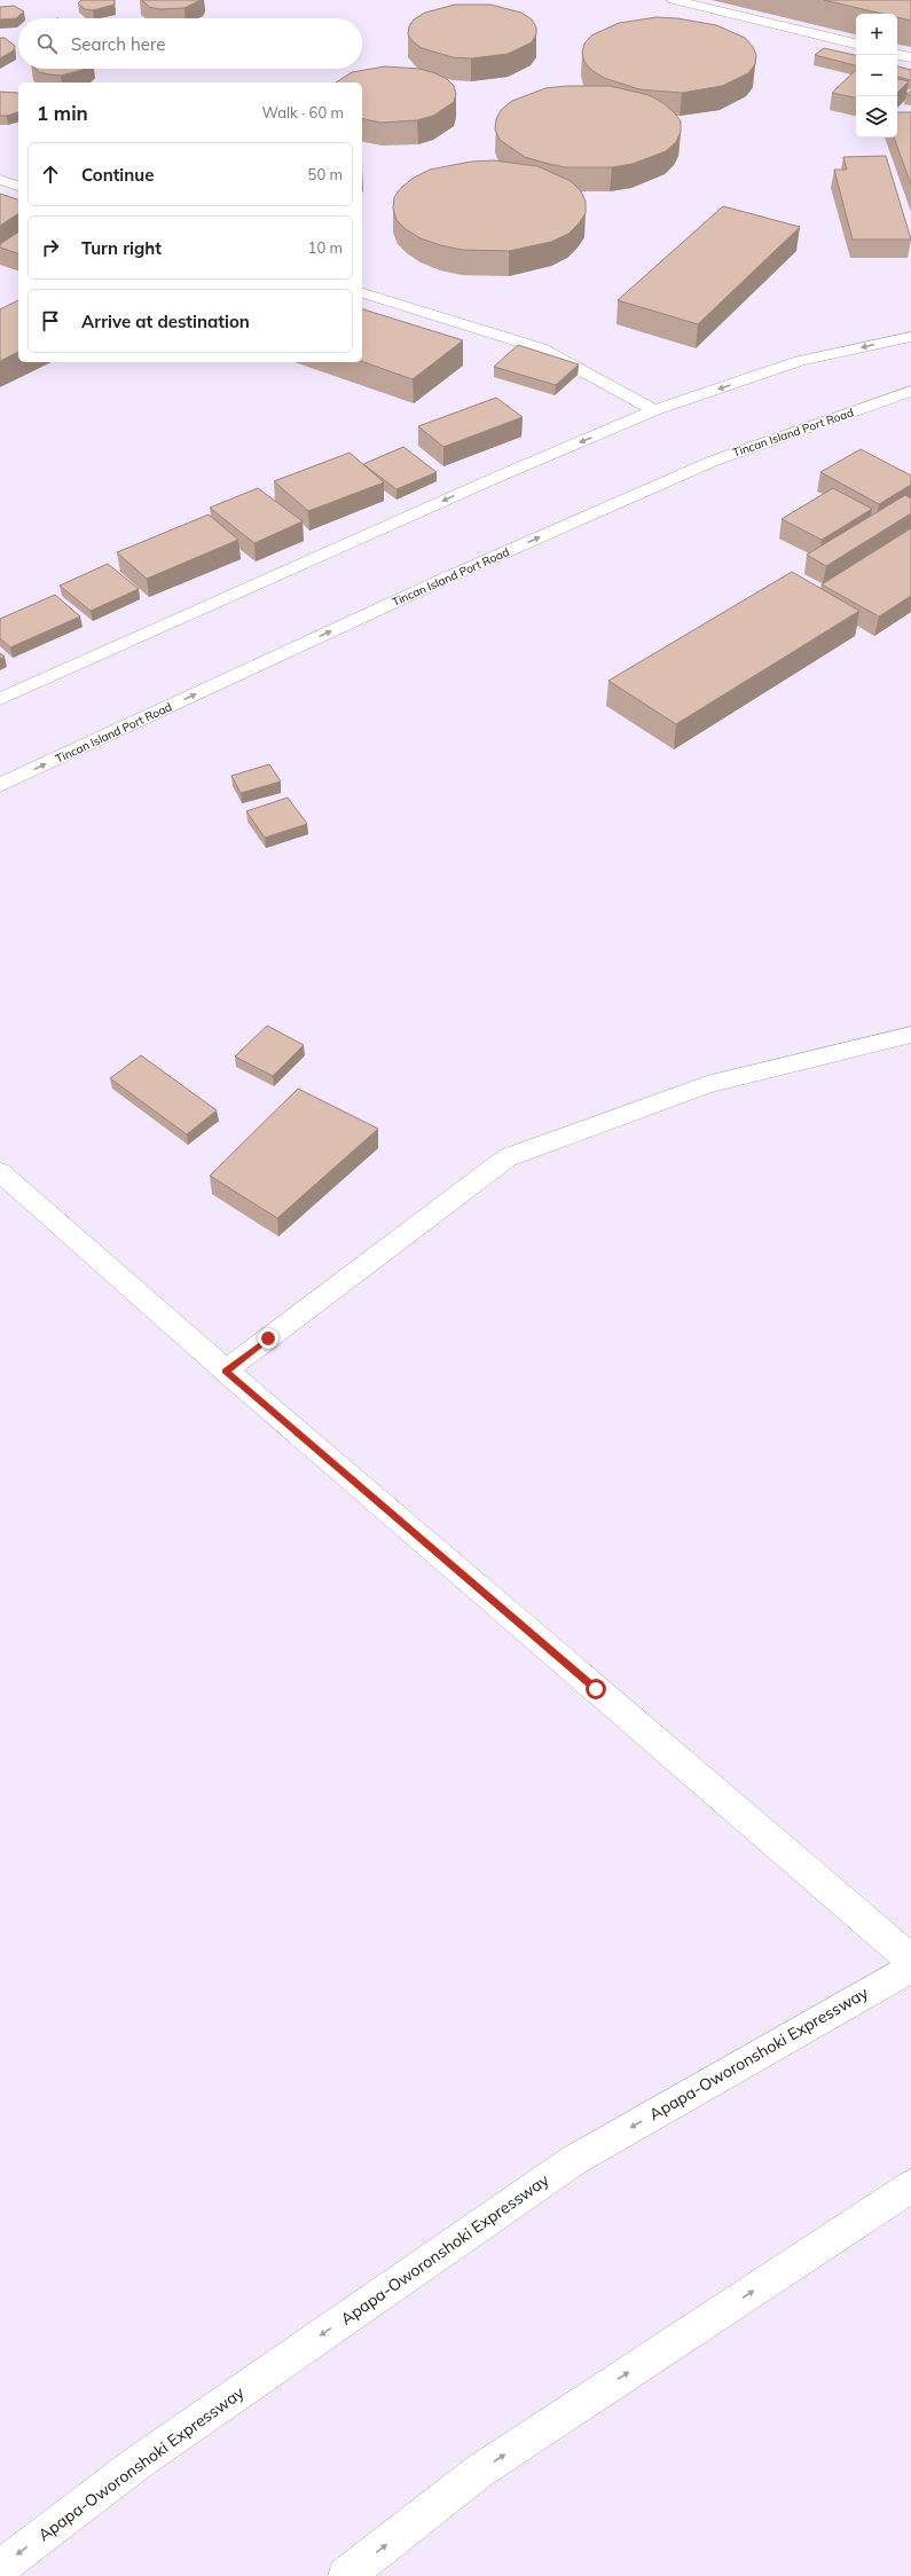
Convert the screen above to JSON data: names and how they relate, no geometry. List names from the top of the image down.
{
  "streets": {
    "main road": ["Tincan Island Port Road", "Apapa-Oworonshoki Expressway"]
  },
  "page": {
    "map_buttons": ["+", "−"],
    "search": "Search here",
    "heading": ["1 min", "Walk · 60 m"],
    "list": [
      ["Continue", "50 m"],
      ["Turn right", "10 m"],
      "Arrive at destination"
    ]
  }
}
